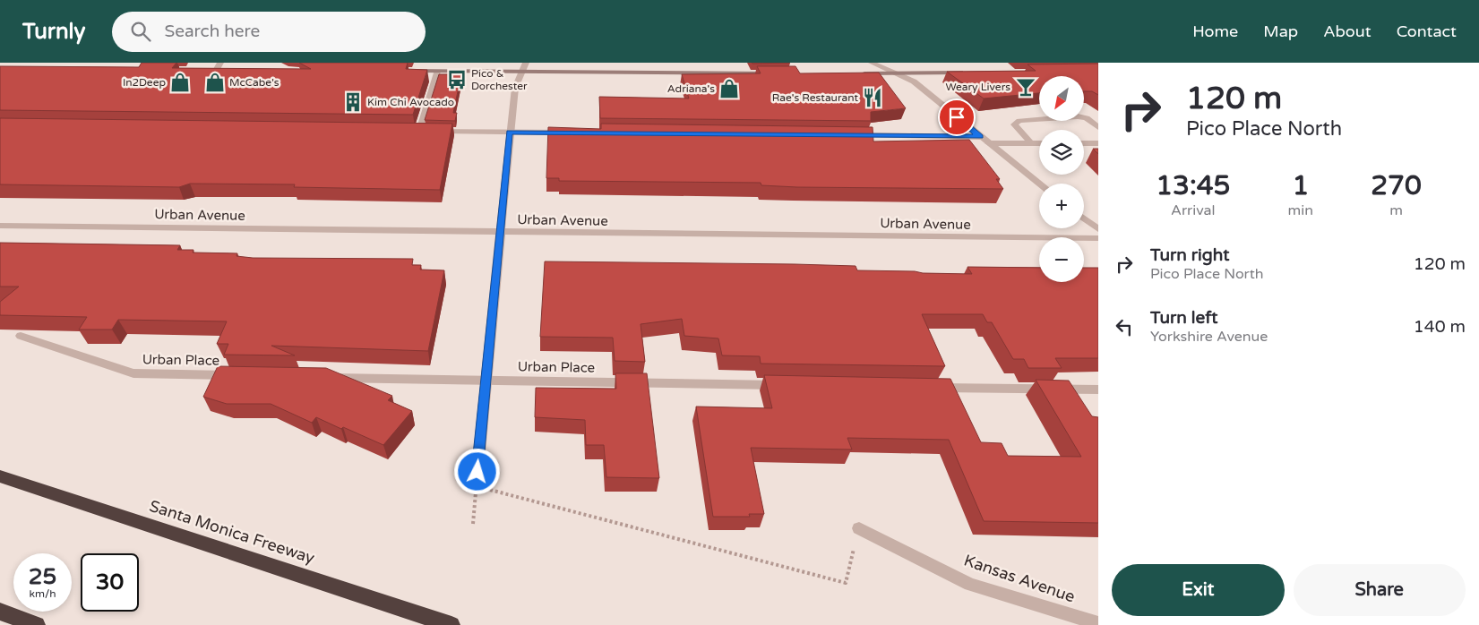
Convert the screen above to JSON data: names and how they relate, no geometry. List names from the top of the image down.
{
  "streets": {
    "highway": ["Santa Monica Freeway"],
    "street": ["Urban Avenue", "Urban Place", "Kansas Avenue"]
  },
  "places": {
    "bus stop": ["Pico & Dorchester"],
    "shop": ["In2Deep", "McCabe's", "Adriana's"],
    "bar": ["Weary Livers"],
    "restaurant": ["Rae's Restaurant"],
    "building": ["Kim Chi Avocado"]
  },
  "north": "bottom left",
  "page": {
    "header": "Turnly",
    "search": "Search here",
    "nav": [
      "Home",
      "Map",
      "About",
      "Contact"
    ],
    "turn": ["120 m", "Pico Place North"],
    "map_buttons": ["+", "−"],
    "eta": [
      "13:45",
      "Arrival",
      "1",
      "min",
      "270",
      "m"
    ],
    "list": [
      {
        "name": "Turn right",
        "note": "Pico Place North",
        "value": "120 m"
      },
      {
        "name": "Turn left",
        "note": "Yorkshire Avenue",
        "value": "140 m"
      }
    ],
    "speed": "25 km/h",
    "limit": "30",
    "buttons": ["Exit", "Share"]
  }
}
